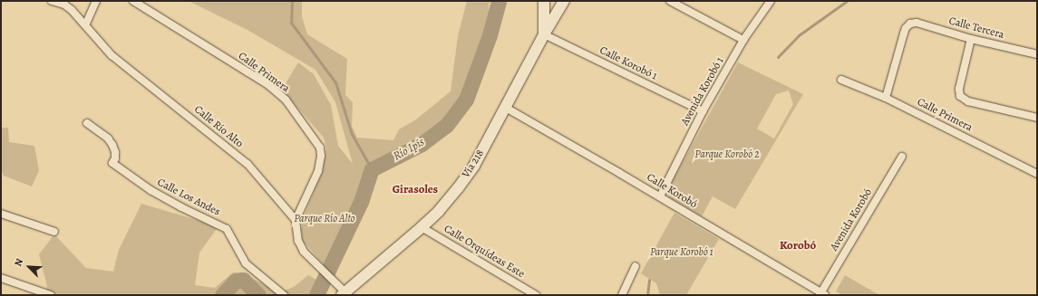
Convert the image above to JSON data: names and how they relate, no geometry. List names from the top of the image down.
{
  "streets": {
    "main road": ["Vía 218"],
    "street": [
      "Calle Tercera",
      "Calle Korobó 1",
      "Calle Primera",
      "Avenida Korobó 1",
      "Calle Río Alto",
      "Calle Korobó",
      "Calle Los Andes",
      "Avenida Korobó",
      "Calle Orquídeas Este"
    ]
  },
  "crossings": [
    ["Calle Tercera", "Calle Primera"],
    ["Calle Korobó 1", "Avenida Korobó 1"],
    ["Calle Korobó 1", "Vía 218"],
    ["Calle Primera", "Calle Río Alto"],
    ["Avenida Korobó 1", "Calle Korobó"],
    ["Vía 218", "Calle Korobó"],
    ["Vía 218", "Calle Orquídeas Este"],
    ["Calle Korobó", "Avenida Korobó"]
  ],
  "districts": ["Girasoles", "Korobó"],
  "water": ["Río Ipís"],
  "parks": ["Parque Korobó 2", "Parque Río Alto", "Parque Korobó 1"],
  "north": "top left"
}
